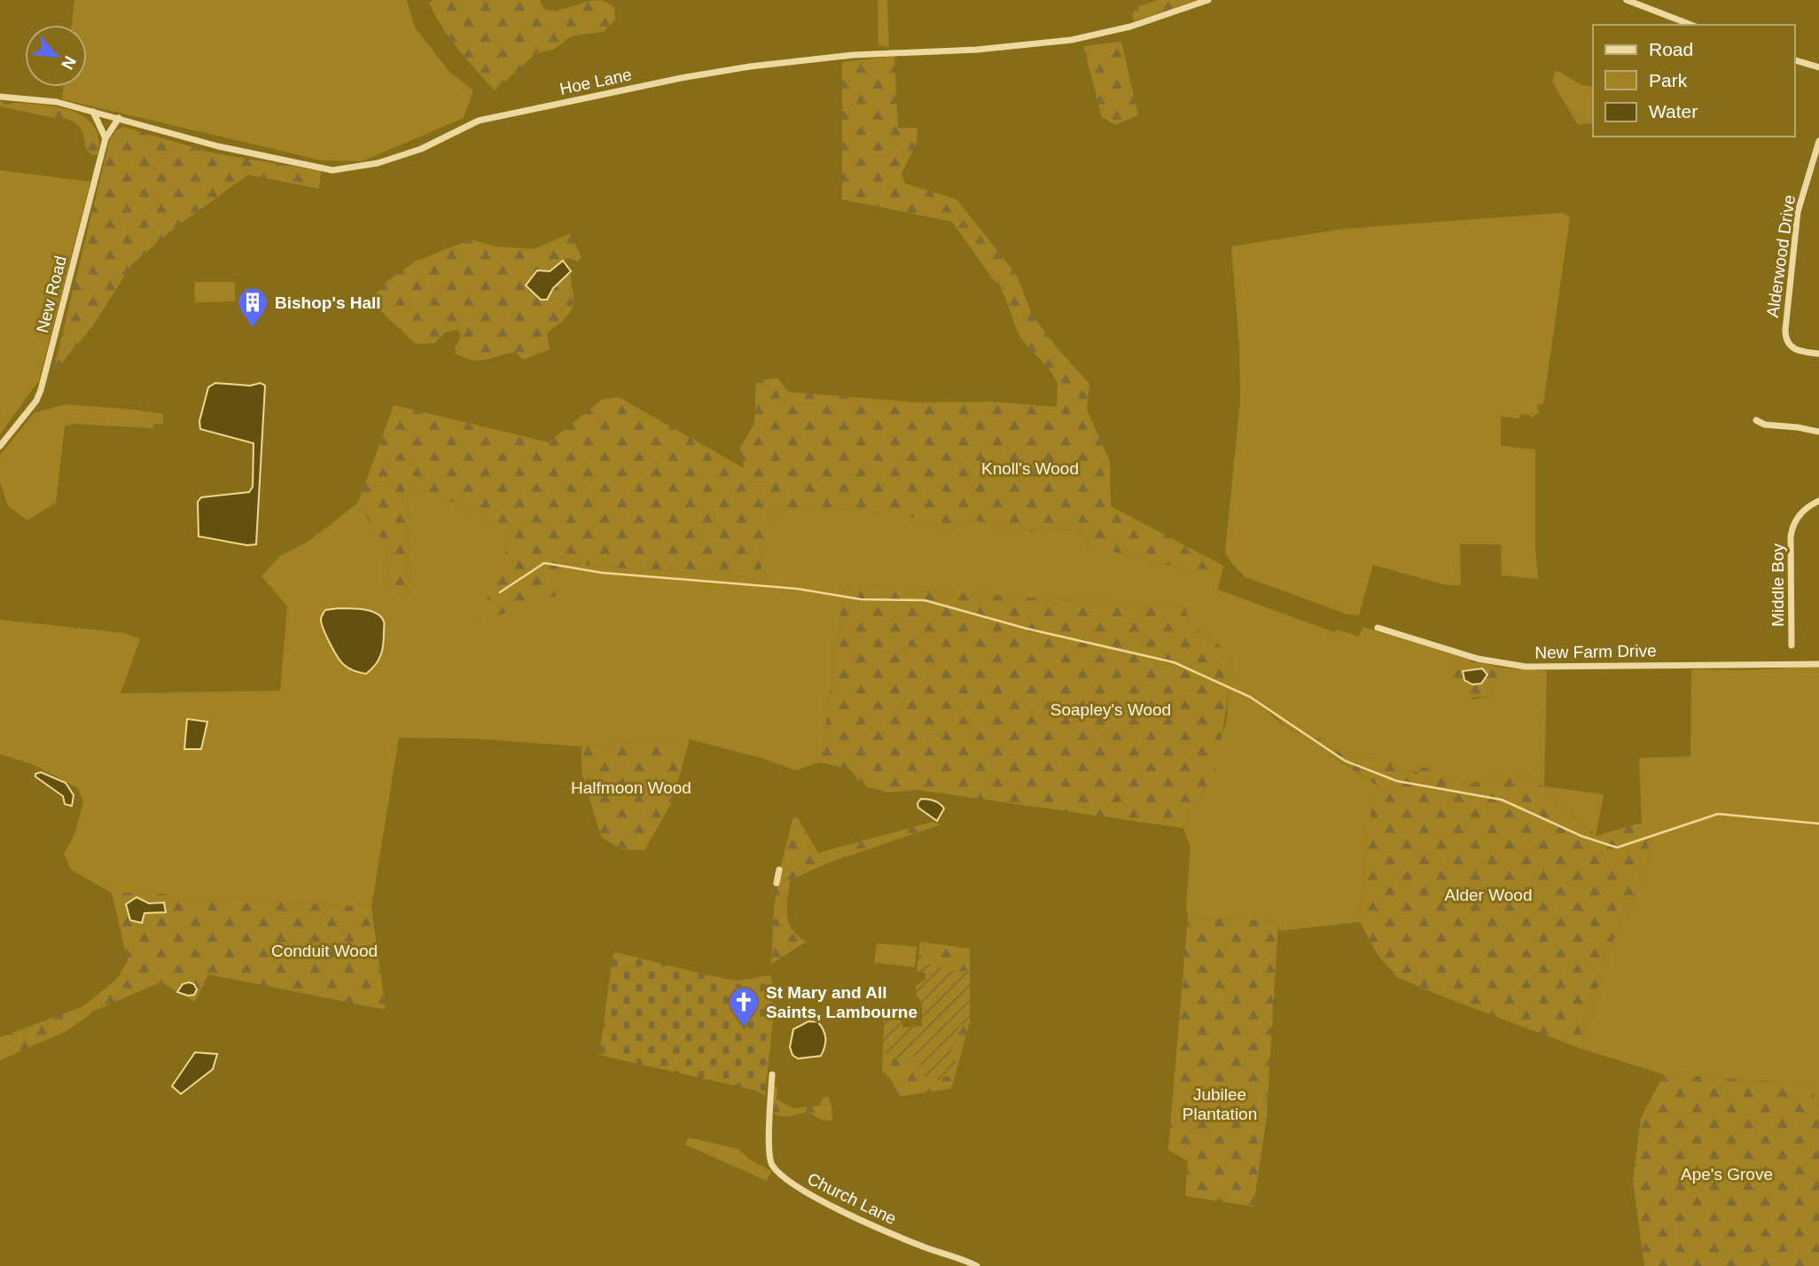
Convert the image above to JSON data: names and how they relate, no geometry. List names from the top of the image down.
{
  "streets": {
    "street": [
      "Hoe Lane",
      "Alderwood Drive",
      "New Road",
      "Middle Boy",
      "New Farm Drive",
      "Church Lane"
    ]
  },
  "crossings": [
    ["Hoe Lane", "New Road"]
  ],
  "parks": [
    "Knoll's Wood",
    "Soapley's Wood",
    "Halfmoon Wood",
    "Alder Wood",
    "Conduit Wood",
    "Jubilee Plantation",
    "Ape's Grove"
  ],
  "places": {
    "building": ["Bishop's Hall"],
    "church": ["St Mary and All Saints, Lambourne"]
  },
  "legend": ["Road", "Park", "Water"],
  "north": "bottom right"
}
